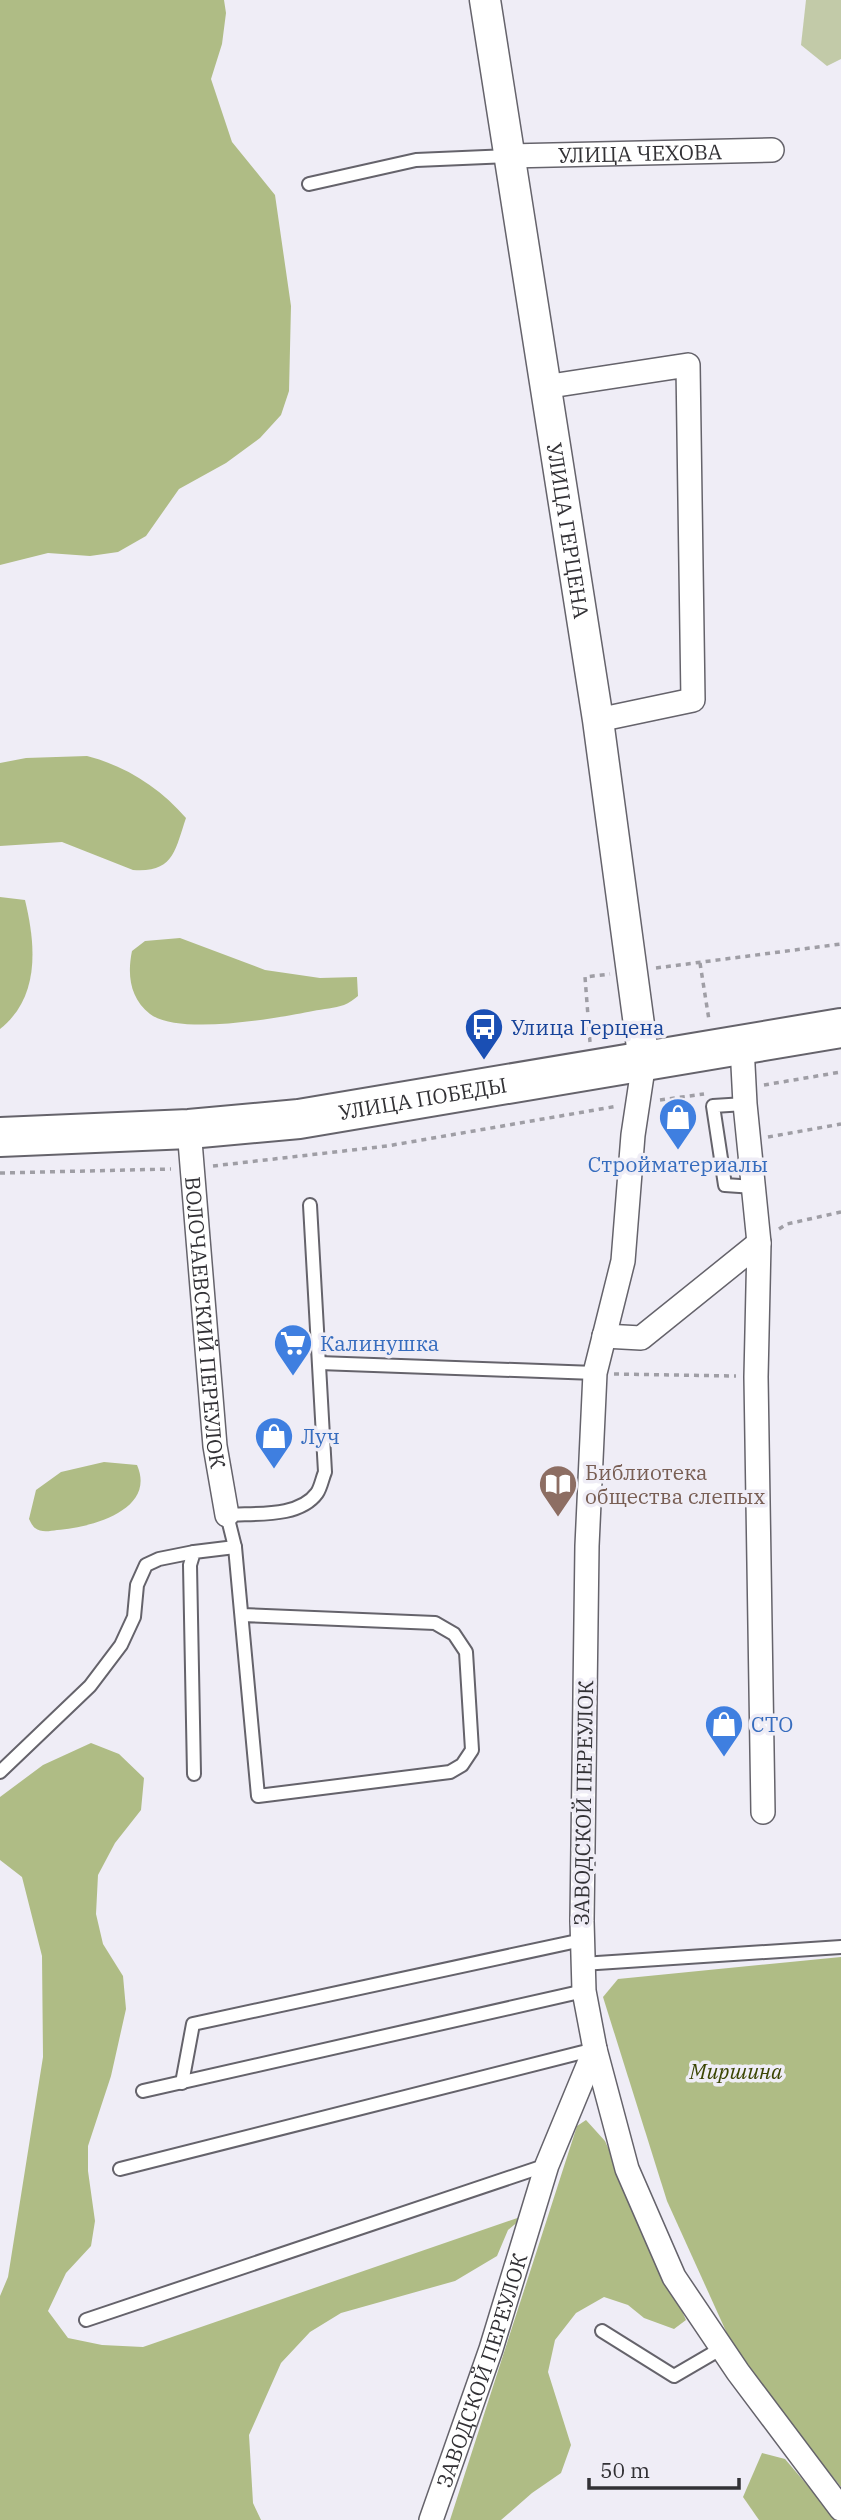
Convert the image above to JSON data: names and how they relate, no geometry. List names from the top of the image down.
{
  "streets": {
    "highway": ["УЛИЦА ПОБЕДЫ"],
    "street": [
      "УЛИЦА ЧЕХОВА",
      "УЛИЦА ГЕРЦЕНА",
      "ВОЛОЧАЕВСКИЙ ПЕРЕУЛОК",
      "ЗАВОДСКОЙ ПЕРЕУЛОК"
    ]
  },
  "crossings": [
    ["УЛИЦА ЧЕХОВА", "УЛИЦА ГЕРЦЕНА"],
    ["УЛИЦА ГЕРЦЕНА", "УЛИЦА ПОБЕДЫ"],
    ["УЛИЦА ГЕРЦЕНА", "ЗАВОДСКОЙ ПЕРЕУЛОК"],
    ["УЛИЦА ПОБЕДЫ", "ВОЛОЧАЕВСКИЙ ПЕРЕУЛОК"],
    ["УЛИЦА ПОБЕДЫ", "ЗАВОДСКОЙ ПЕРЕУЛОК"]
  ],
  "parks": ["Миршина"],
  "places": {
    "bus stop": ["Улица Герцена"],
    "shop": ["Стройматериалы", "Луч", "СТО"],
    "supermarket": ["Калинушка"],
    "library": ["Библиотека общества слепых"]
  },
  "scale_bar": "50 m"
}
